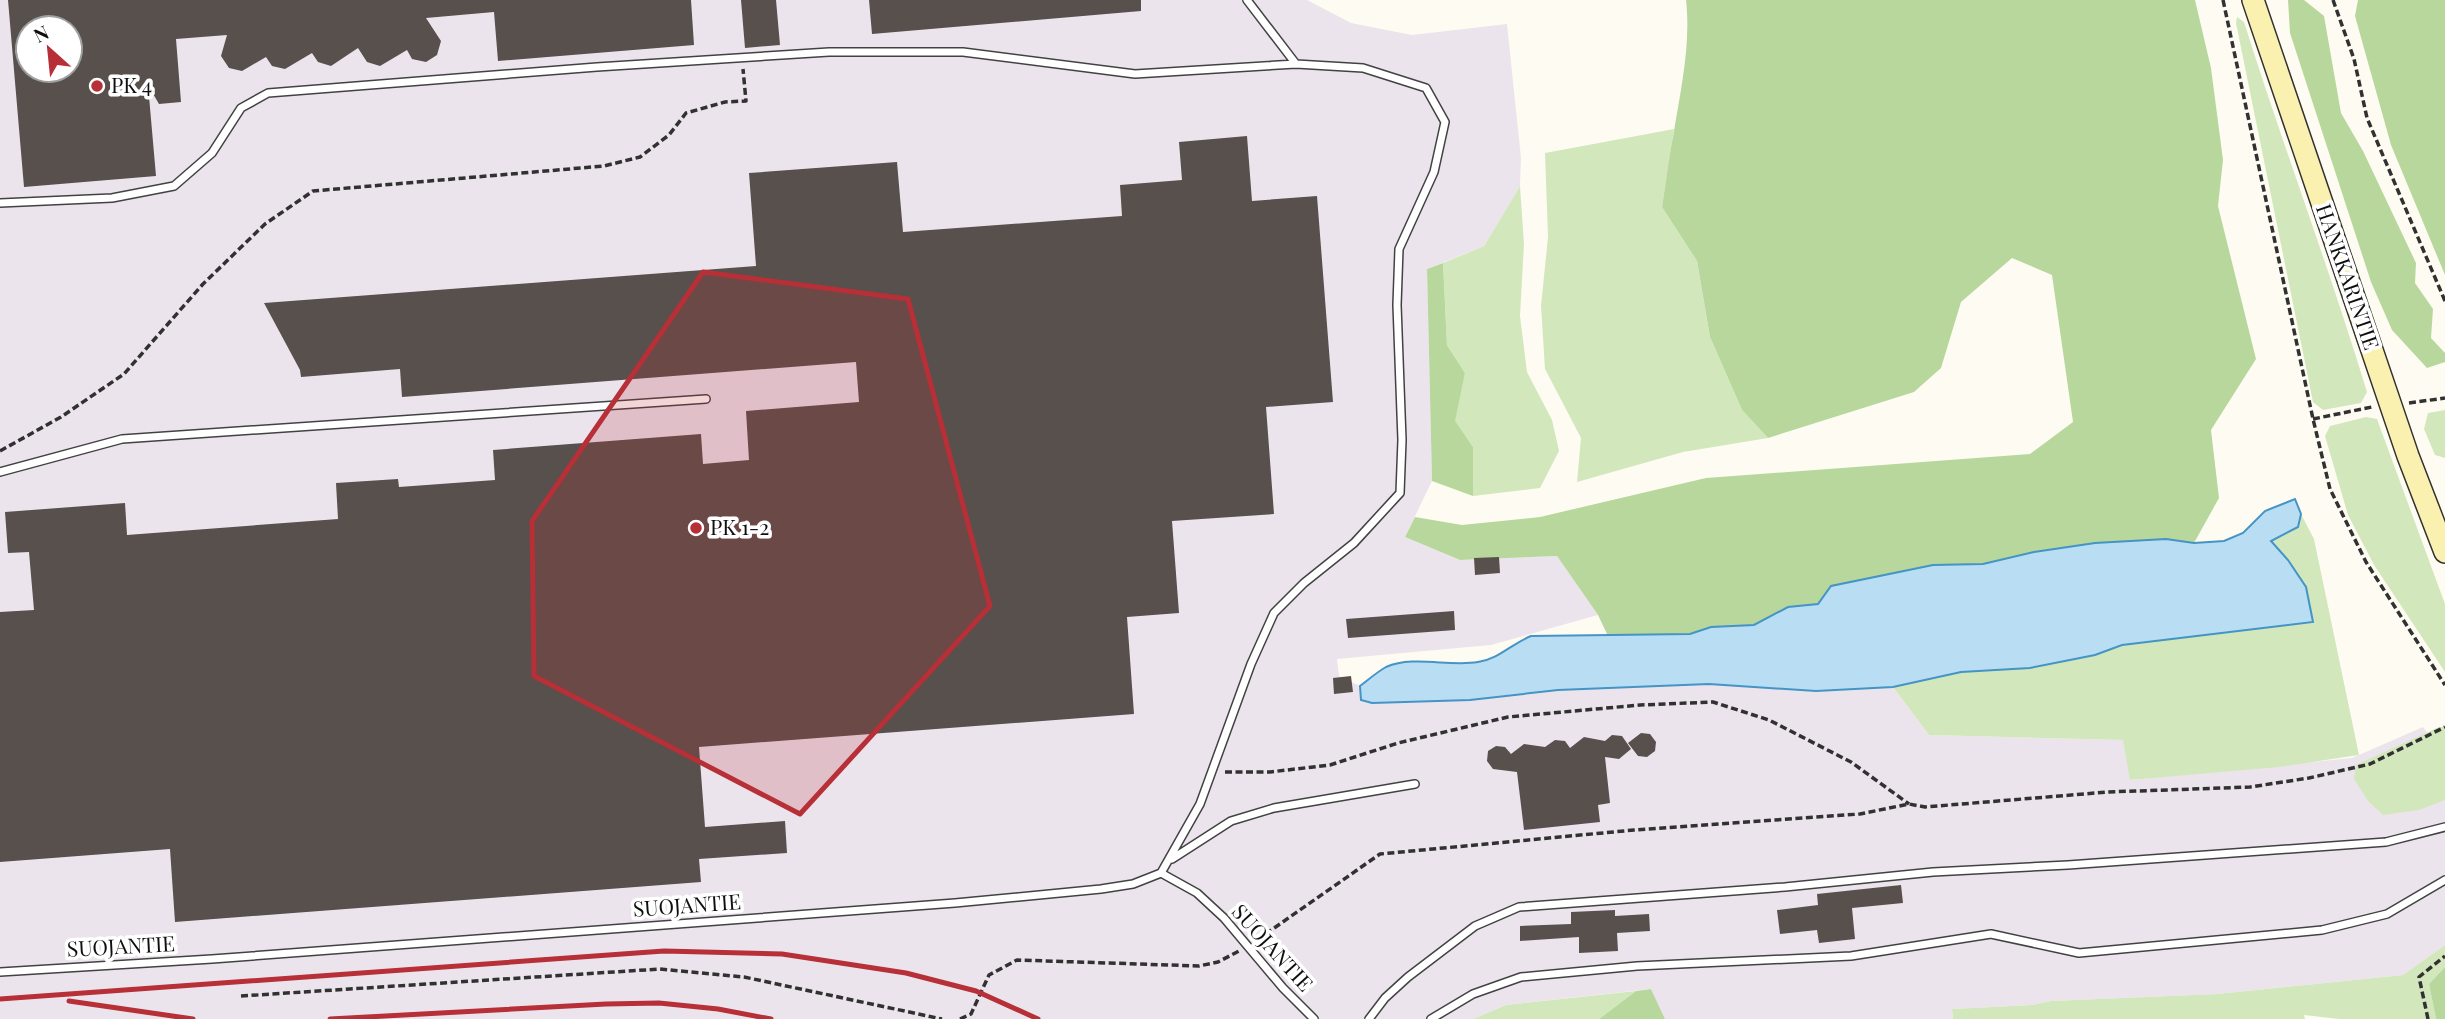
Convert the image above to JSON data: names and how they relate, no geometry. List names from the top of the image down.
{
  "streets": {
    "main road": ["HANKKARINTIE"],
    "lane": ["SUOJANTIE"]
  },
  "places": ["PK 4", "PK 1-2"],
  "north": "top left"
}
